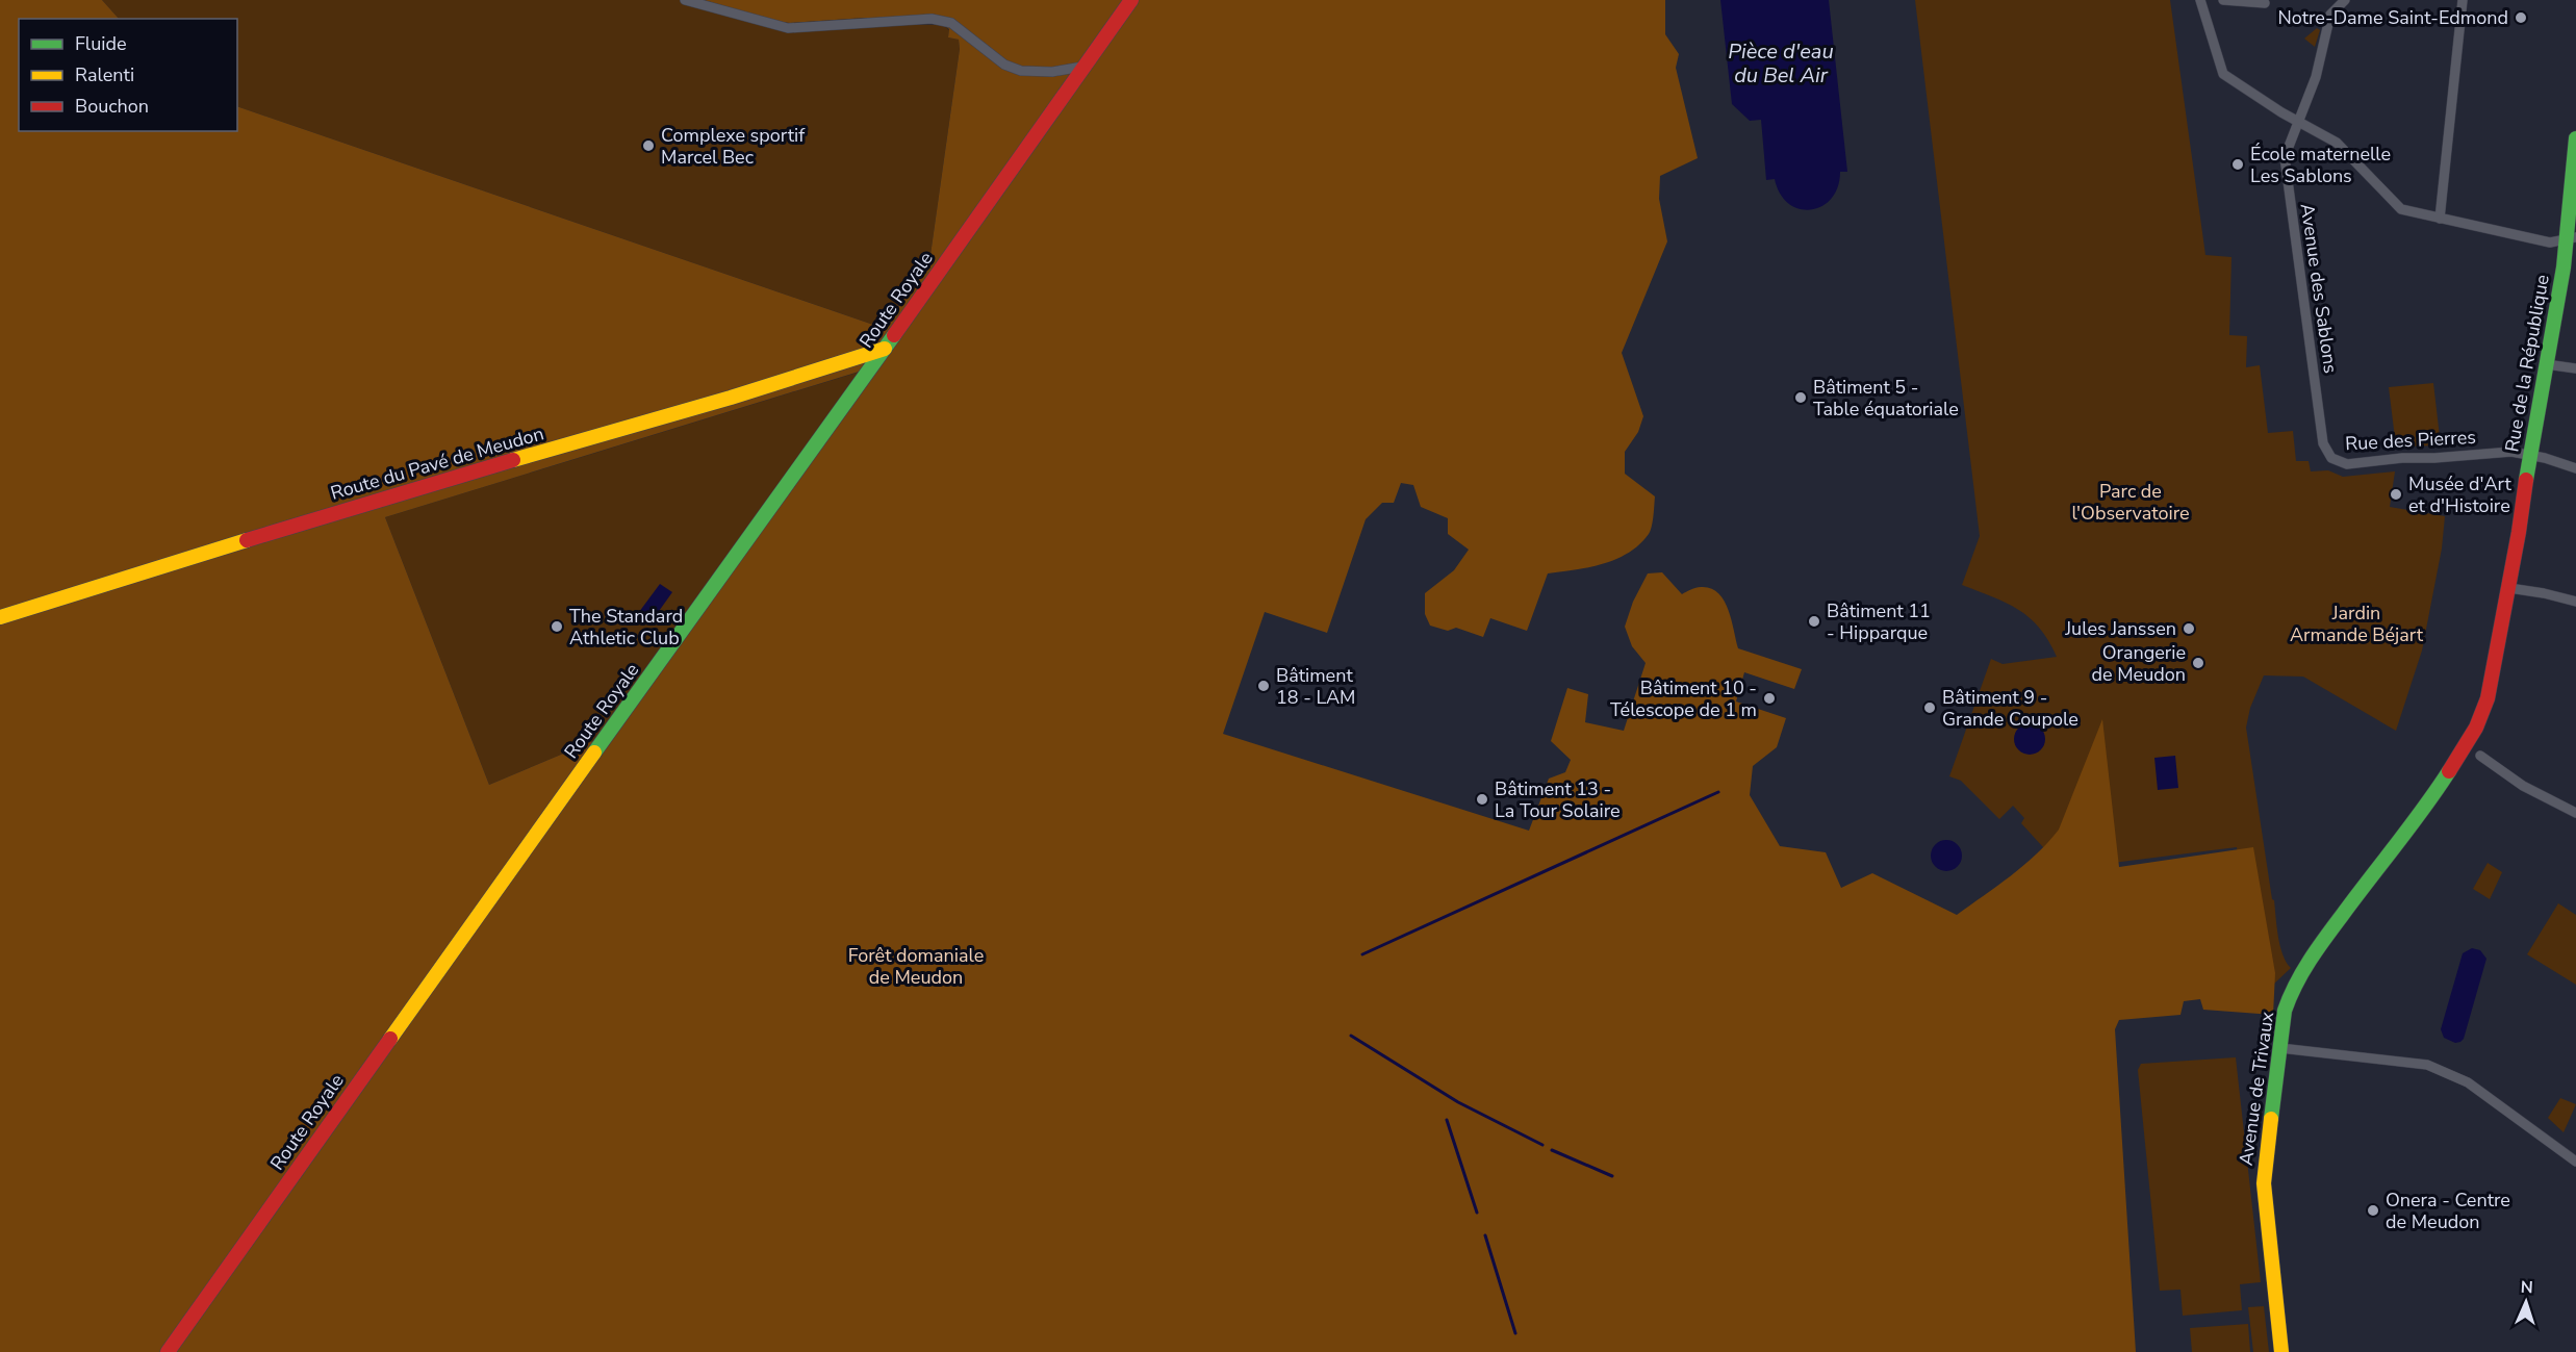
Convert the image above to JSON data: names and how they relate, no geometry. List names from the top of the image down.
{
  "streets": {
    "street": [
      "Avenue des Sablons",
      "Route Royale",
      "Rue de la République",
      "Rue des Pierres",
      "Route du Pavé de Meudon",
      "Avenue de Trivaux"
    ]
  },
  "crossings": [
    ["Avenue des Sablons", "Rue des Pierres"],
    ["Route Royale", "Route du Pavé de Meudon"],
    ["Rue de la République", "Rue des Pierres"],
    ["Rue de la République", "Avenue de Trivaux"]
  ],
  "water": ["Pièce d'eau du Bel Air"],
  "parks": ["Parc de l'Observatoire", "Jardin Armande Béjart", "Forêt domaniale de Meudon"],
  "places": [
    "Notre-Dame Saint-Edmond",
    "Complexe sportif Marcel Bec",
    "École maternelle Les Sablons",
    "Bâtiment 5 - Table équatoriale",
    "Musée d'Art et d'Histoire",
    "Bâtiment 11 - Hipparque",
    "The Standard Athletic Club",
    "Jules Janssen",
    "Orangerie de Meudon",
    "Bâtiment 18 - LAM",
    "Bâtiment 10 - Télescope de 1 m",
    "Bâtiment 9 - Grande Coupole",
    "Bâtiment 13 - La Tour Solaire",
    "Onera - Centre de Meudon"
  ],
  "legend": ["Fluide", "Ralenti", "Bouchon"],
  "north": "top"
}
